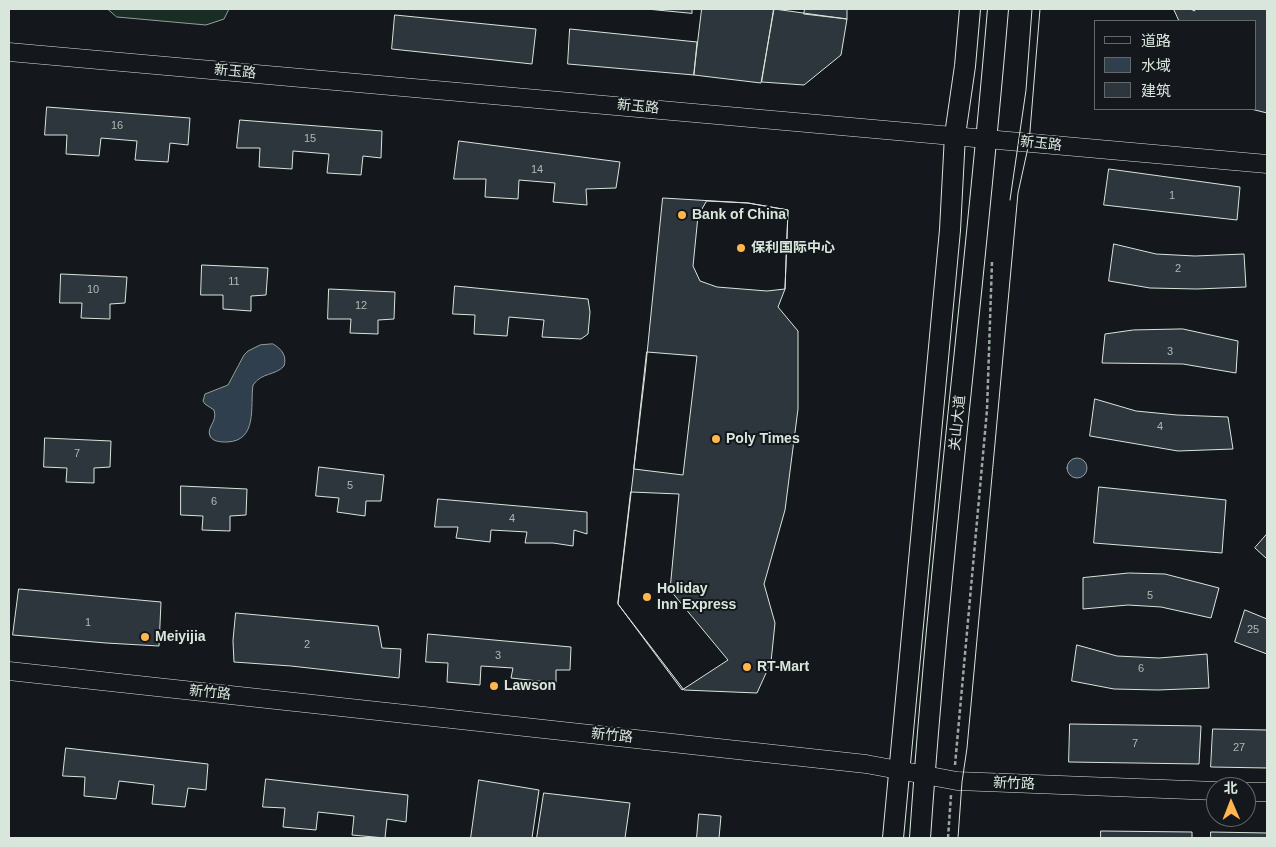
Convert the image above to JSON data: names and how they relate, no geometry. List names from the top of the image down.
{
  "streets": {
    "main road": ["关山大道"],
    "street": ["新玉路", "新竹路"]
  },
  "crossings": [
    ["新玉路", "关山大道"],
    ["关山大道", "新竹路"]
  ],
  "places": [
    "Bank of China",
    "保利国际中心",
    "Poly Times",
    "Holiday Inn Express",
    "Meiyijia",
    "RT-Mart",
    "Lawson"
  ],
  "house_numbers": [
    "16",
    "15",
    "14",
    "1",
    "2",
    "11",
    "10",
    "12",
    "3",
    "4",
    "7",
    "5",
    "6",
    "4",
    "5",
    "1",
    "25",
    "2",
    "3",
    "6",
    "7",
    "27"
  ],
  "legend": ["道路", "水域", "建筑"],
  "north": "top"
}
